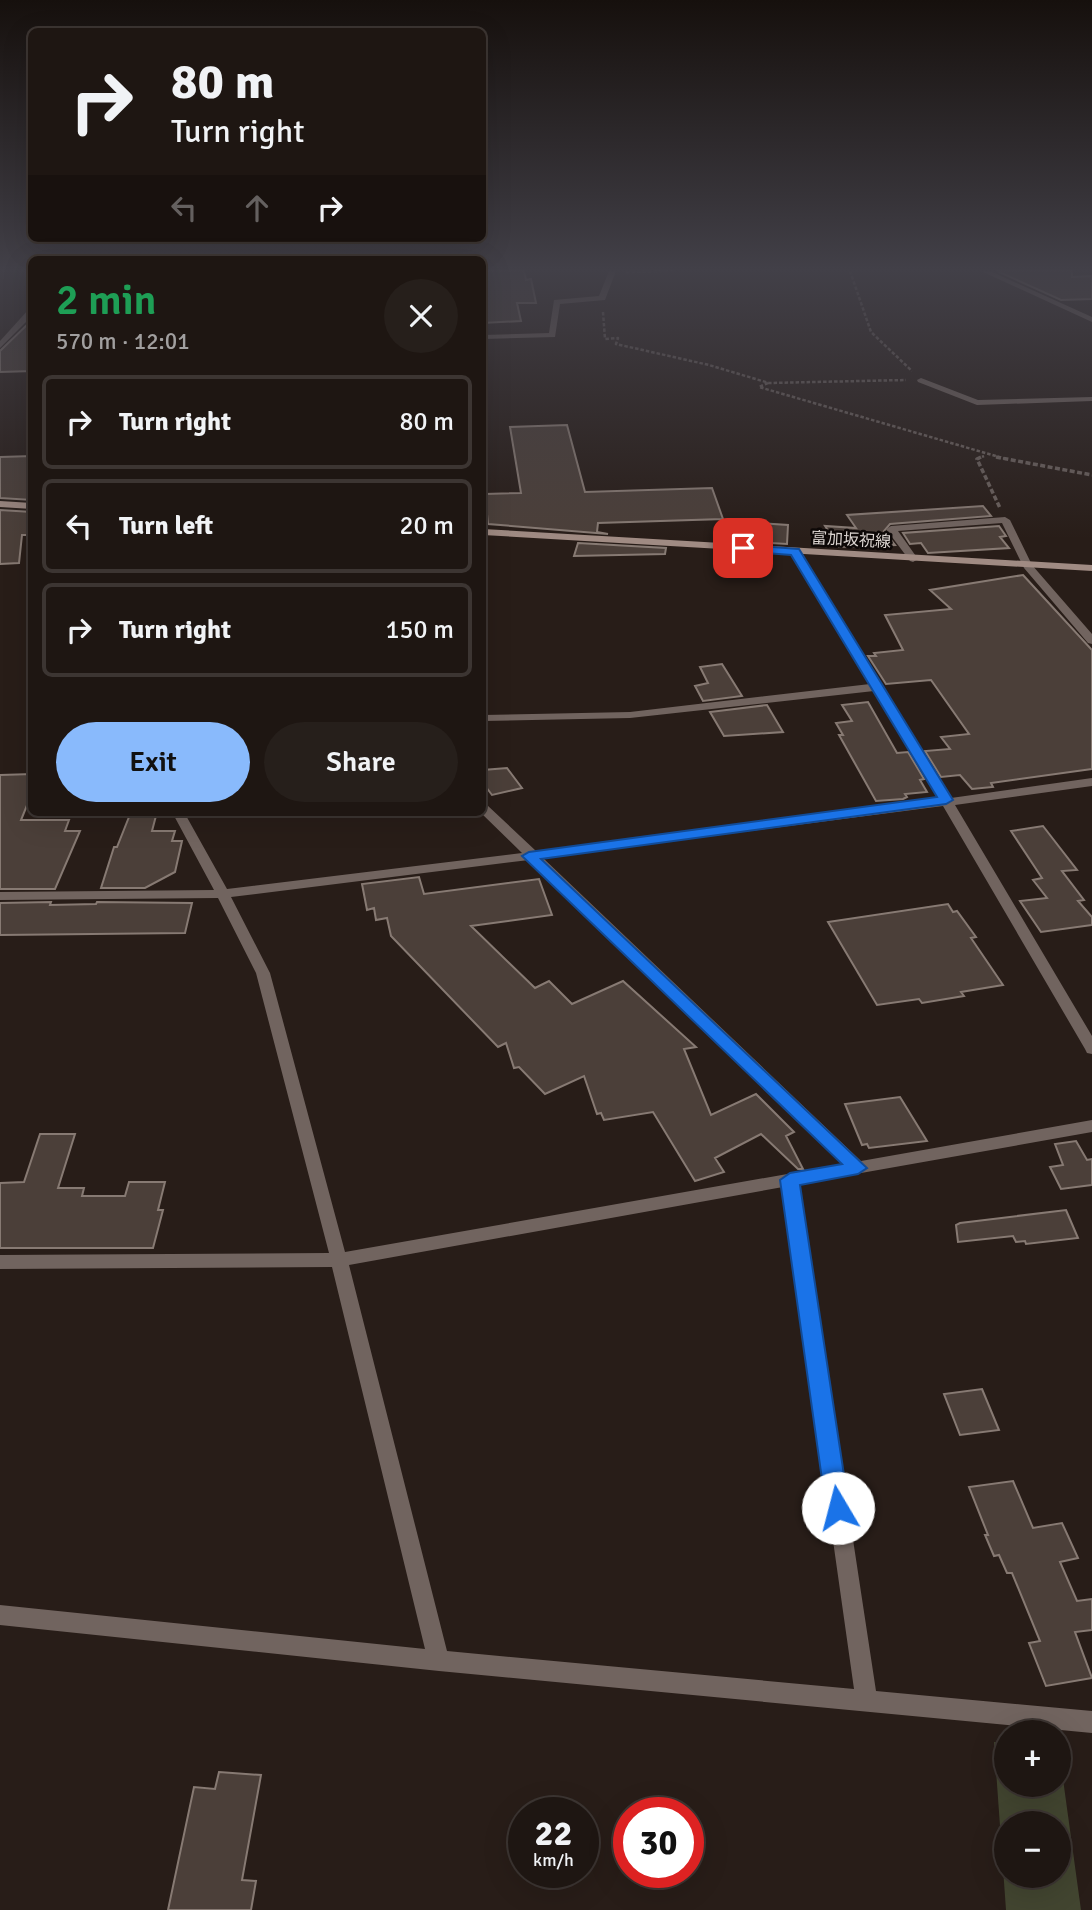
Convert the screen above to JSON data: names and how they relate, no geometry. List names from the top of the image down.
{
  "streets": {
    "main road": ["富加坂祝線"]
  },
  "page": {
    "turn": ["80 m", "Turn right"],
    "heading": ["2 min", "570 m · 12:01"],
    "list": [
      {
        "name": "Turn right",
        "value": "80 m"
      },
      {
        "name": "Turn left",
        "value": "20 m"
      },
      {
        "name": "Turn right",
        "value": "150 m"
      }
    ],
    "buttons": ["Exit", "Share"],
    "map_buttons": ["+", "−"],
    "speed": "22 km/h",
    "limit": "30"
  }
}
